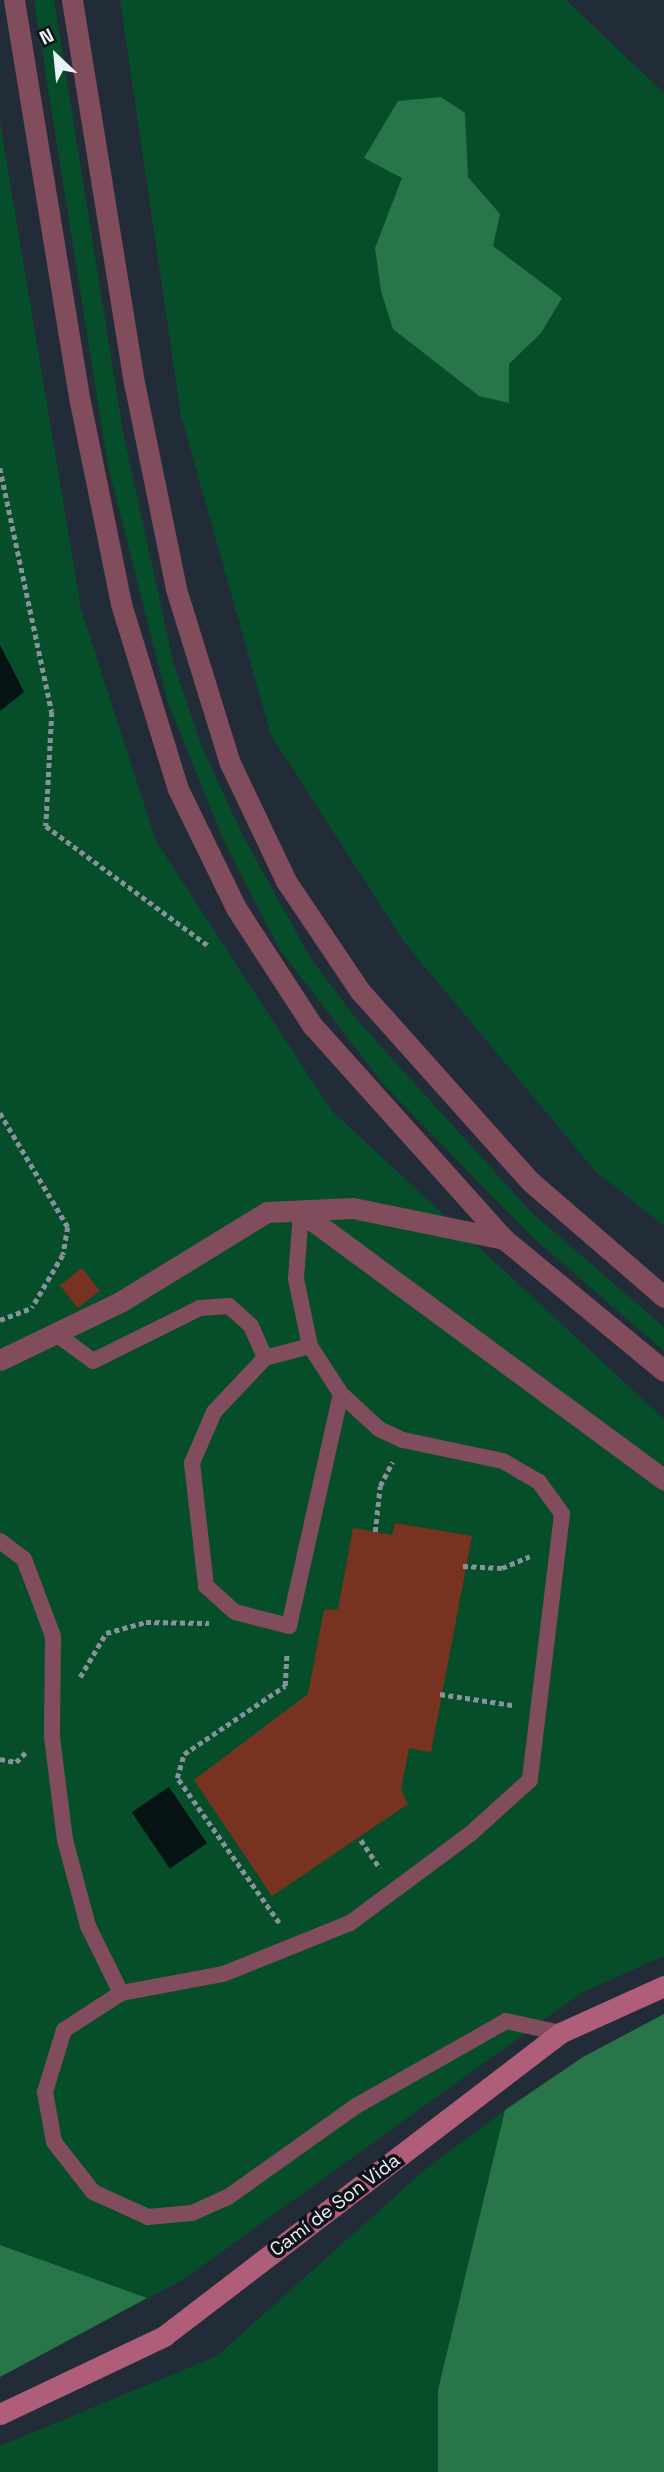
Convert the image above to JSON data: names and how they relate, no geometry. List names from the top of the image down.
{
  "streets": {
    "street": ["Camí de Son Vida"]
  },
  "north": "top left"
}
